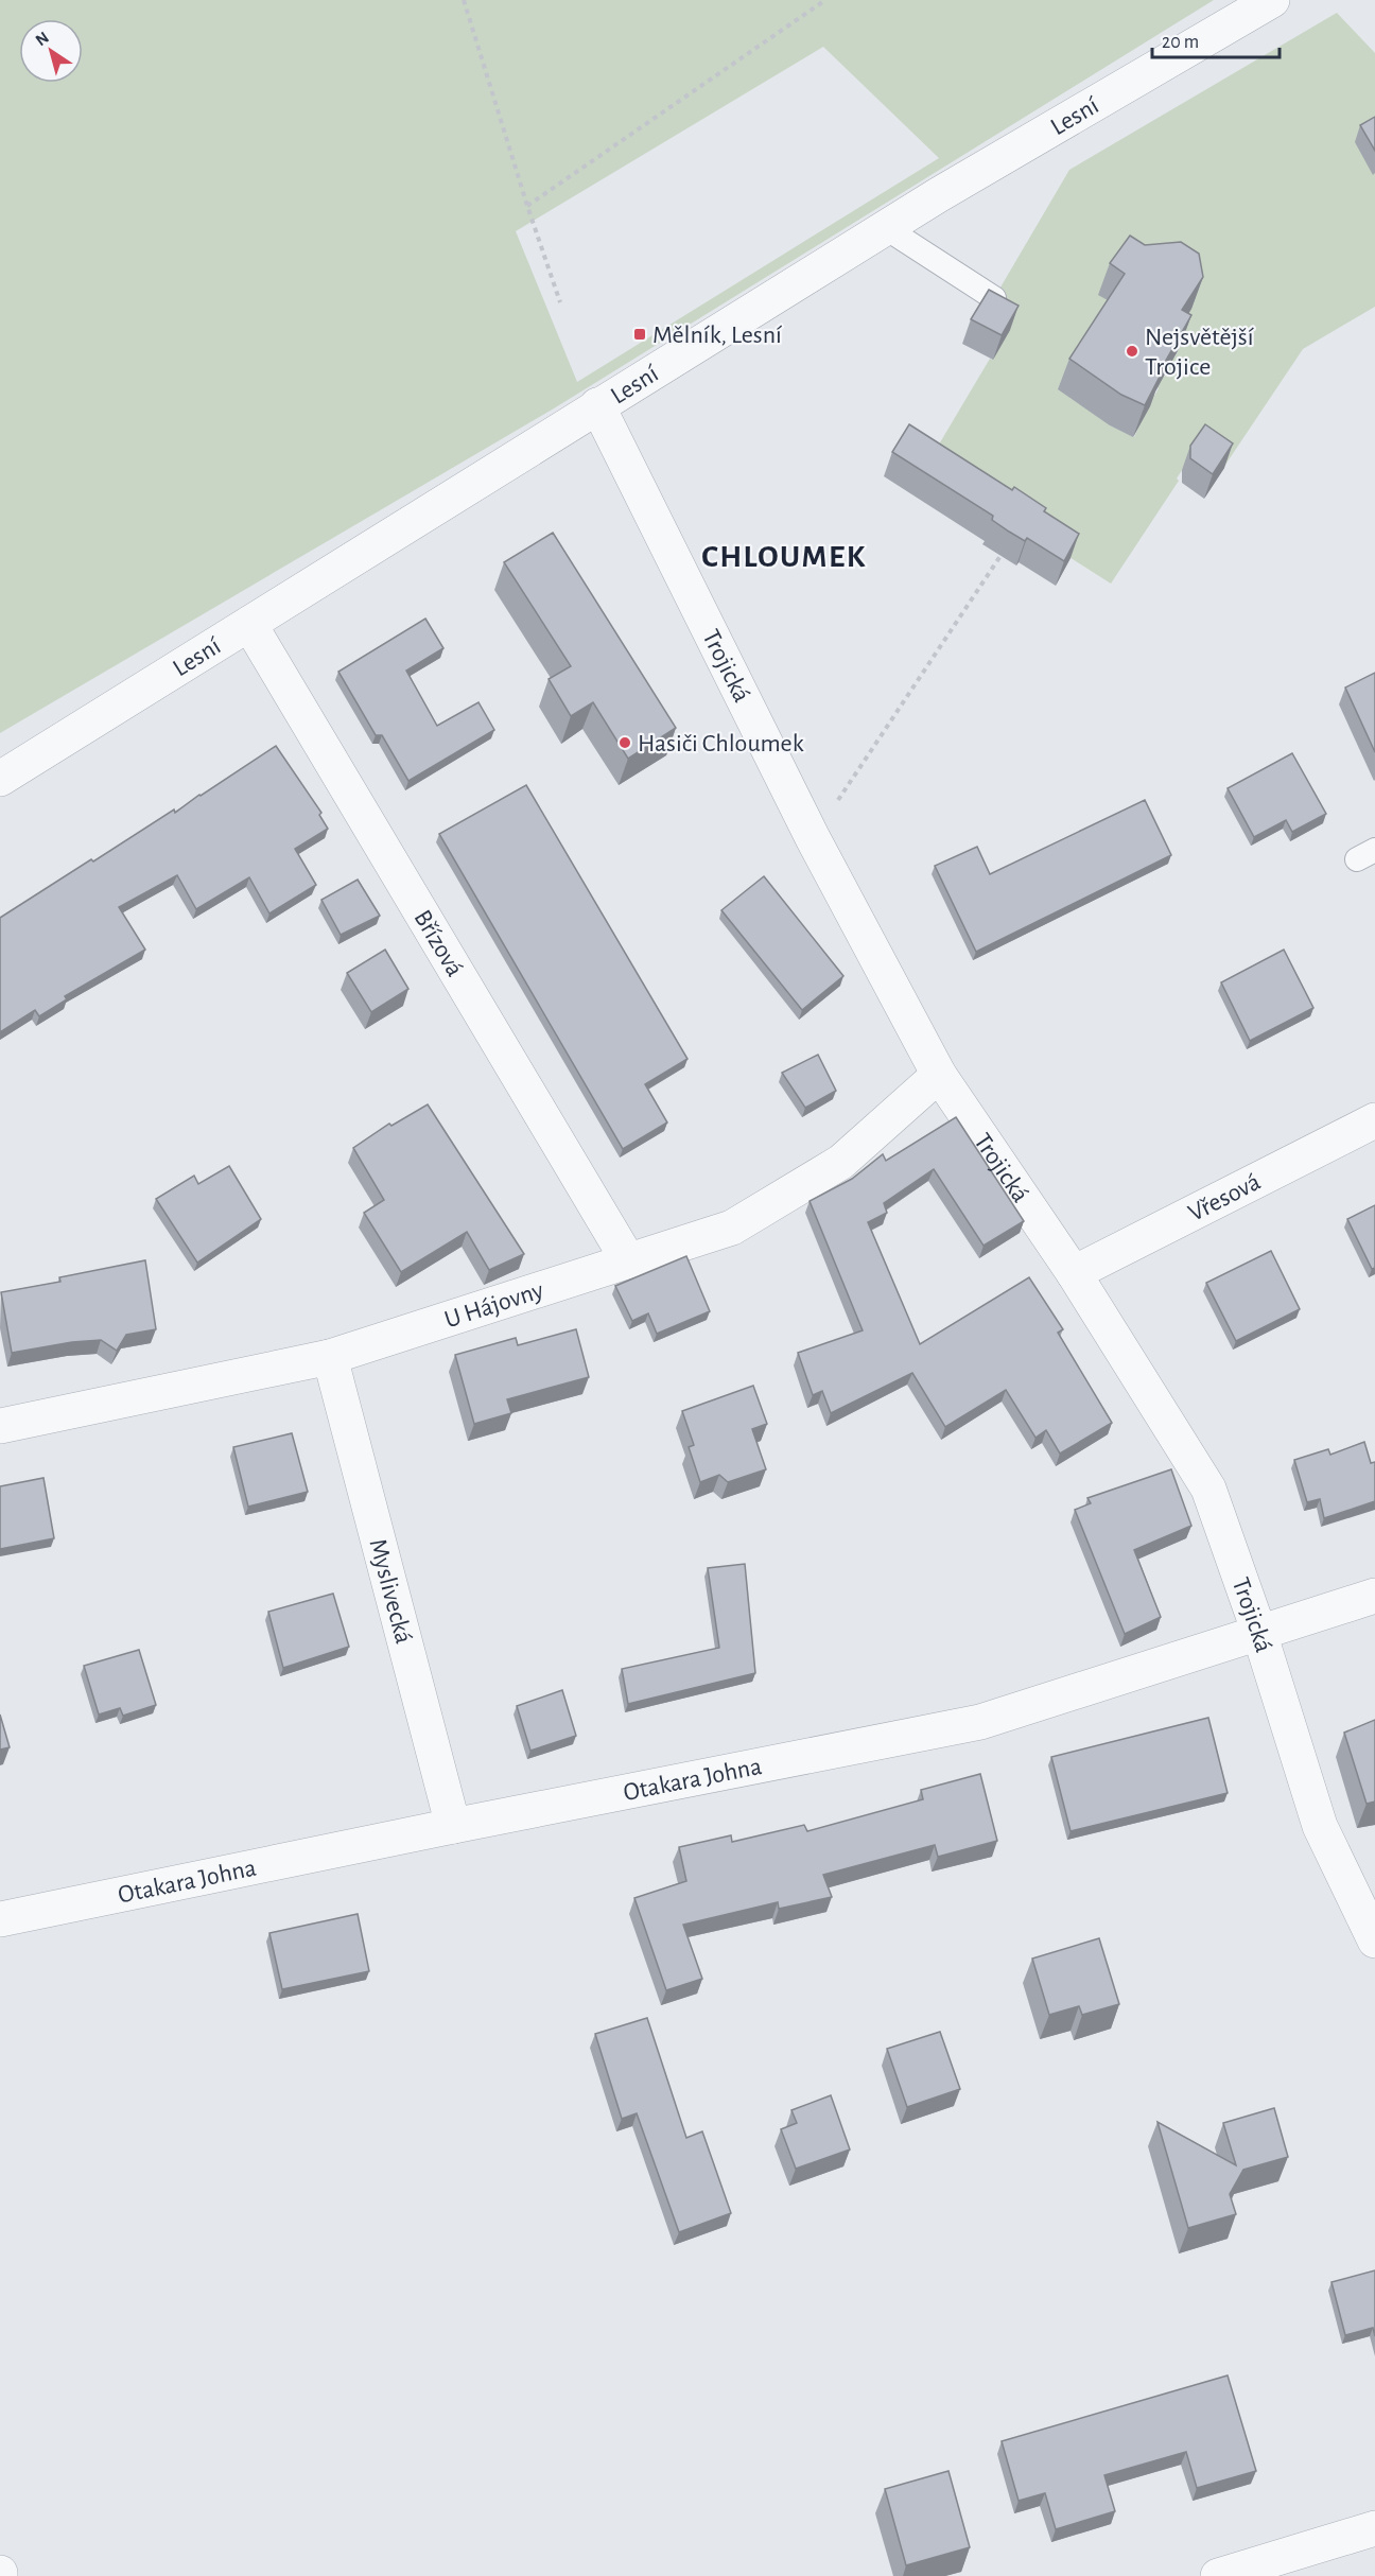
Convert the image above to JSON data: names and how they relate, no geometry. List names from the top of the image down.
{
  "streets": {
    "street": [
      "Lesní",
      "Trojická",
      "Břízová",
      "Vřesová",
      "U Hájovny",
      "Myslivecká",
      "Otakara Johna"
    ]
  },
  "crossings": [
    ["Lesní", "Trojická"],
    ["Lesní", "Břízová"],
    ["Trojická", "Vřesová"],
    ["Trojická", "U Hájovny"],
    ["Trojická", "Otakara Johna"],
    ["Břízová", "U Hájovny"],
    ["U Hájovny", "Myslivecká"],
    ["Myslivecká", "Otakara Johna"]
  ],
  "districts": ["CHLOUMEK"],
  "places": {
    "transit": ["Mělník, Lesní"],
    "other": ["Nejsvětější Trojice", "Hasiči Chloumek"]
  },
  "scale_bar": "20 m",
  "north": "top left"
}
